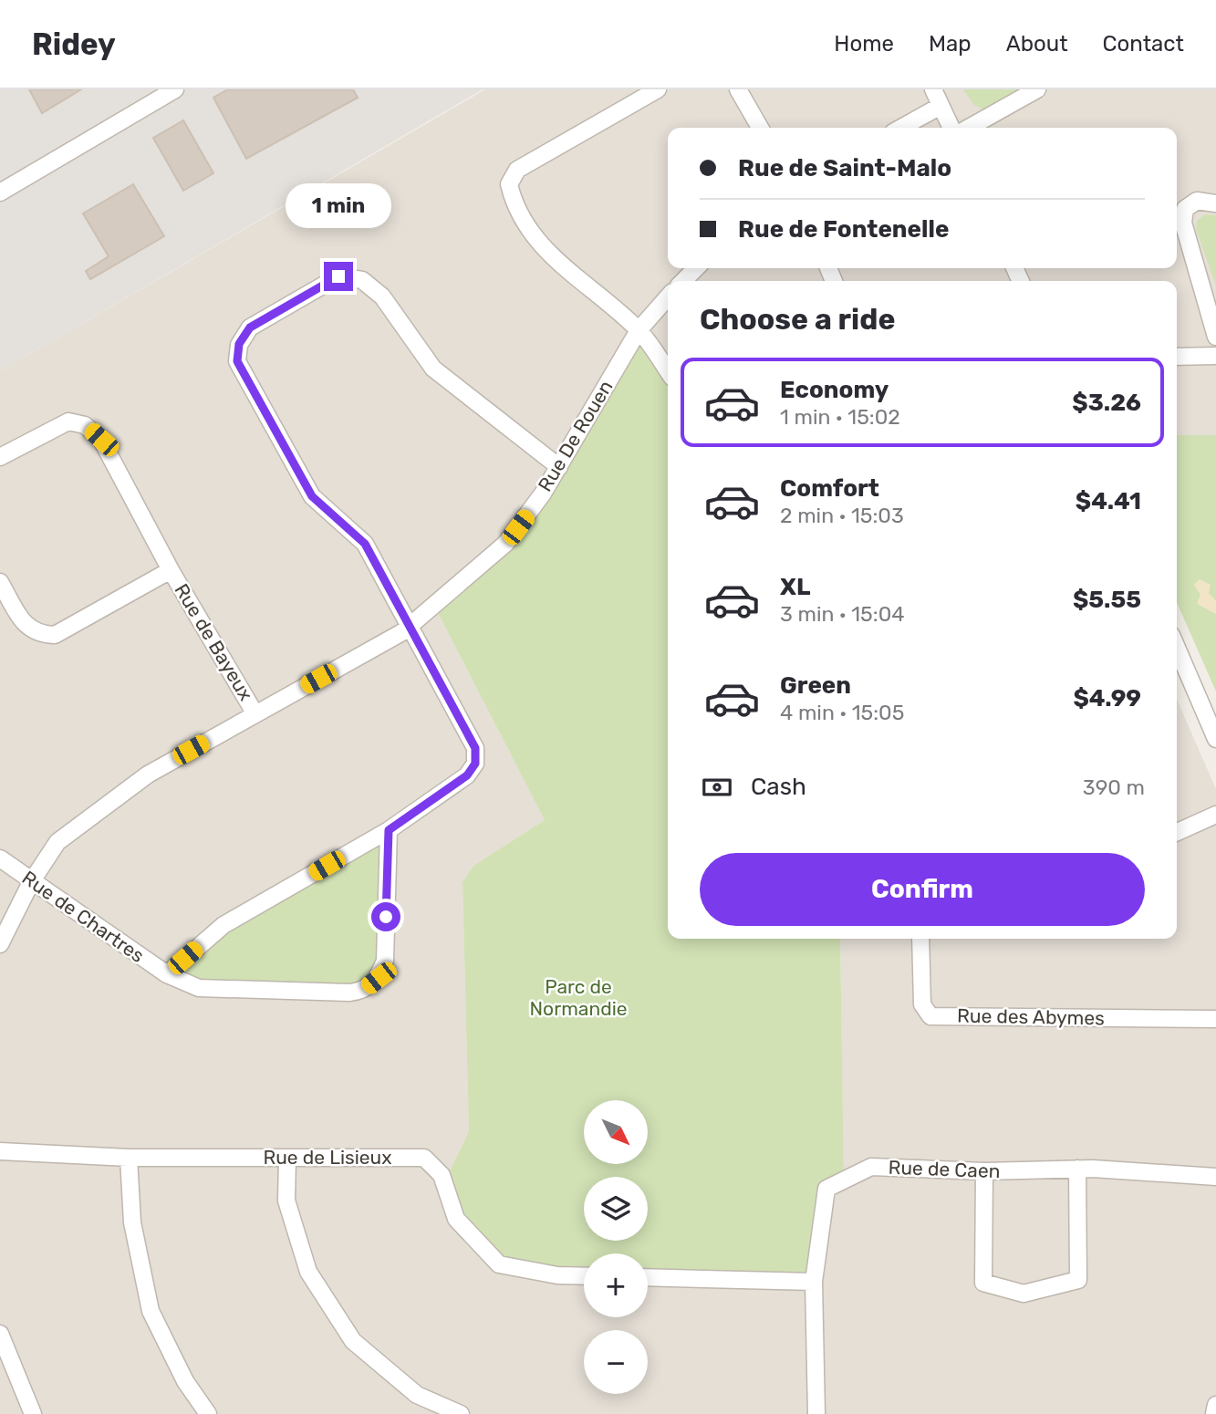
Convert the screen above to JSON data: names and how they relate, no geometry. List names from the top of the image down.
{
  "streets": {
    "street": [
      "Rue De Rouen",
      "Rue de Bayeux",
      "Rue de Chartres",
      "Rue des Abymes",
      "Rue de Lisieux",
      "Rue de Caen"
    ]
  },
  "crossings": [
    ["Rue De Rouen", "Rue de Bayeux"],
    ["Rue De Rouen", "Rue de Chartres"]
  ],
  "parks": ["Parc de Normandie"],
  "north": "bottom right",
  "page": {
    "header": "Ridey",
    "nav": [
      "Home",
      "Map",
      "About",
      "Contact"
    ],
    "banner": ["Rue de Saint-Malo", "Rue de Fontenelle"],
    "bubble": "1 min",
    "heading": "Choose a ride",
    "list": [
      {
        "name": "Economy",
        "note": "1 min · 15:02",
        "value": "$3.26"
      },
      {
        "name": "Comfort",
        "note": "2 min · 15:03",
        "value": "$4.41"
      },
      {
        "name": "XL",
        "note": "3 min · 15:04",
        "value": "$5.55"
      },
      {
        "name": "Green",
        "note": "4 min · 15:05",
        "value": "$4.99"
      }
    ],
    "pay": ["Cash", "390 m"],
    "buttons": "Confirm",
    "map_buttons": ["+", "−"]
  }
}
